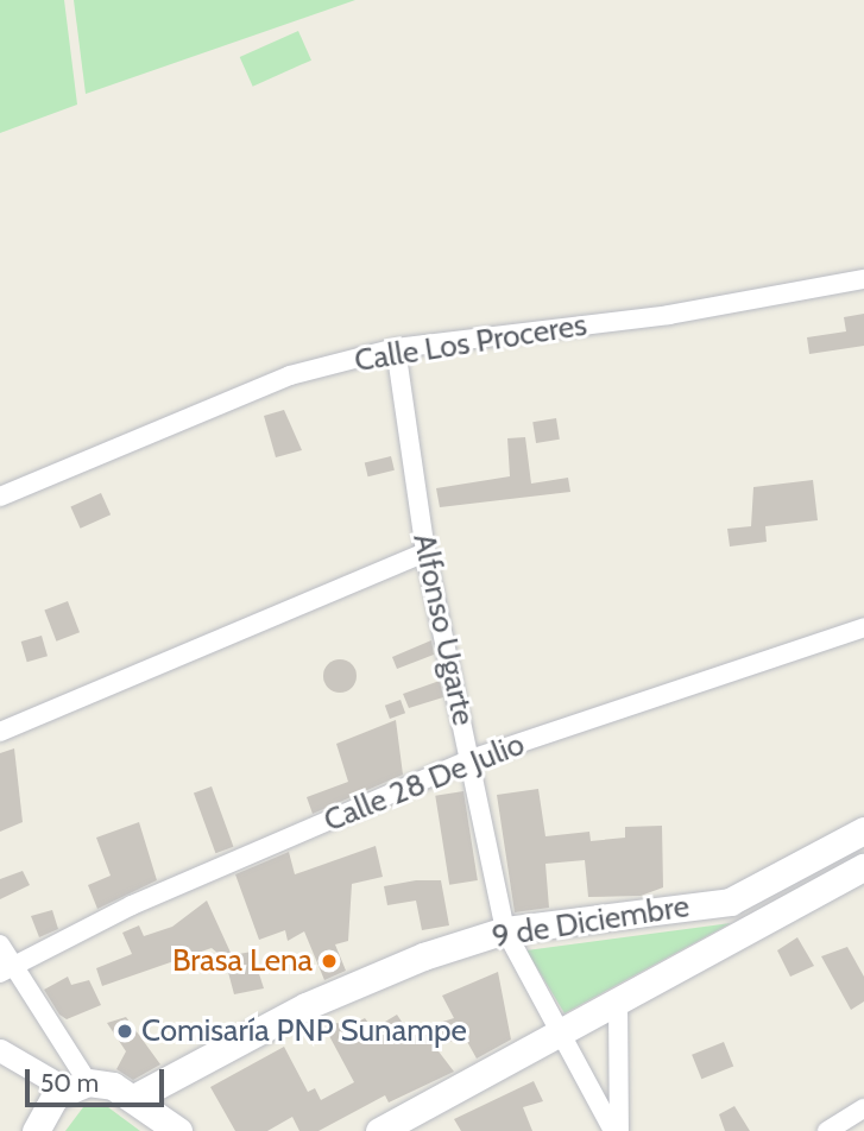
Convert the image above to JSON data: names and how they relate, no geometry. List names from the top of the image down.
{
  "streets": {
    "main road": ["9 de Diciembre"],
    "street": ["Calle Los Proceres", "Alfonso Ugarte", "Calle 28 De Julio"]
  },
  "crossings": [
    ["Calle Los Proceres", "Alfonso Ugarte"],
    ["Alfonso Ugarte", "Calle 28 De Julio"],
    ["Alfonso Ugarte", "9 de Diciembre"]
  ],
  "places": ["Brasa Lena", "Comisaría PNP Sunampe"],
  "scale_bar": "50 m"
}
